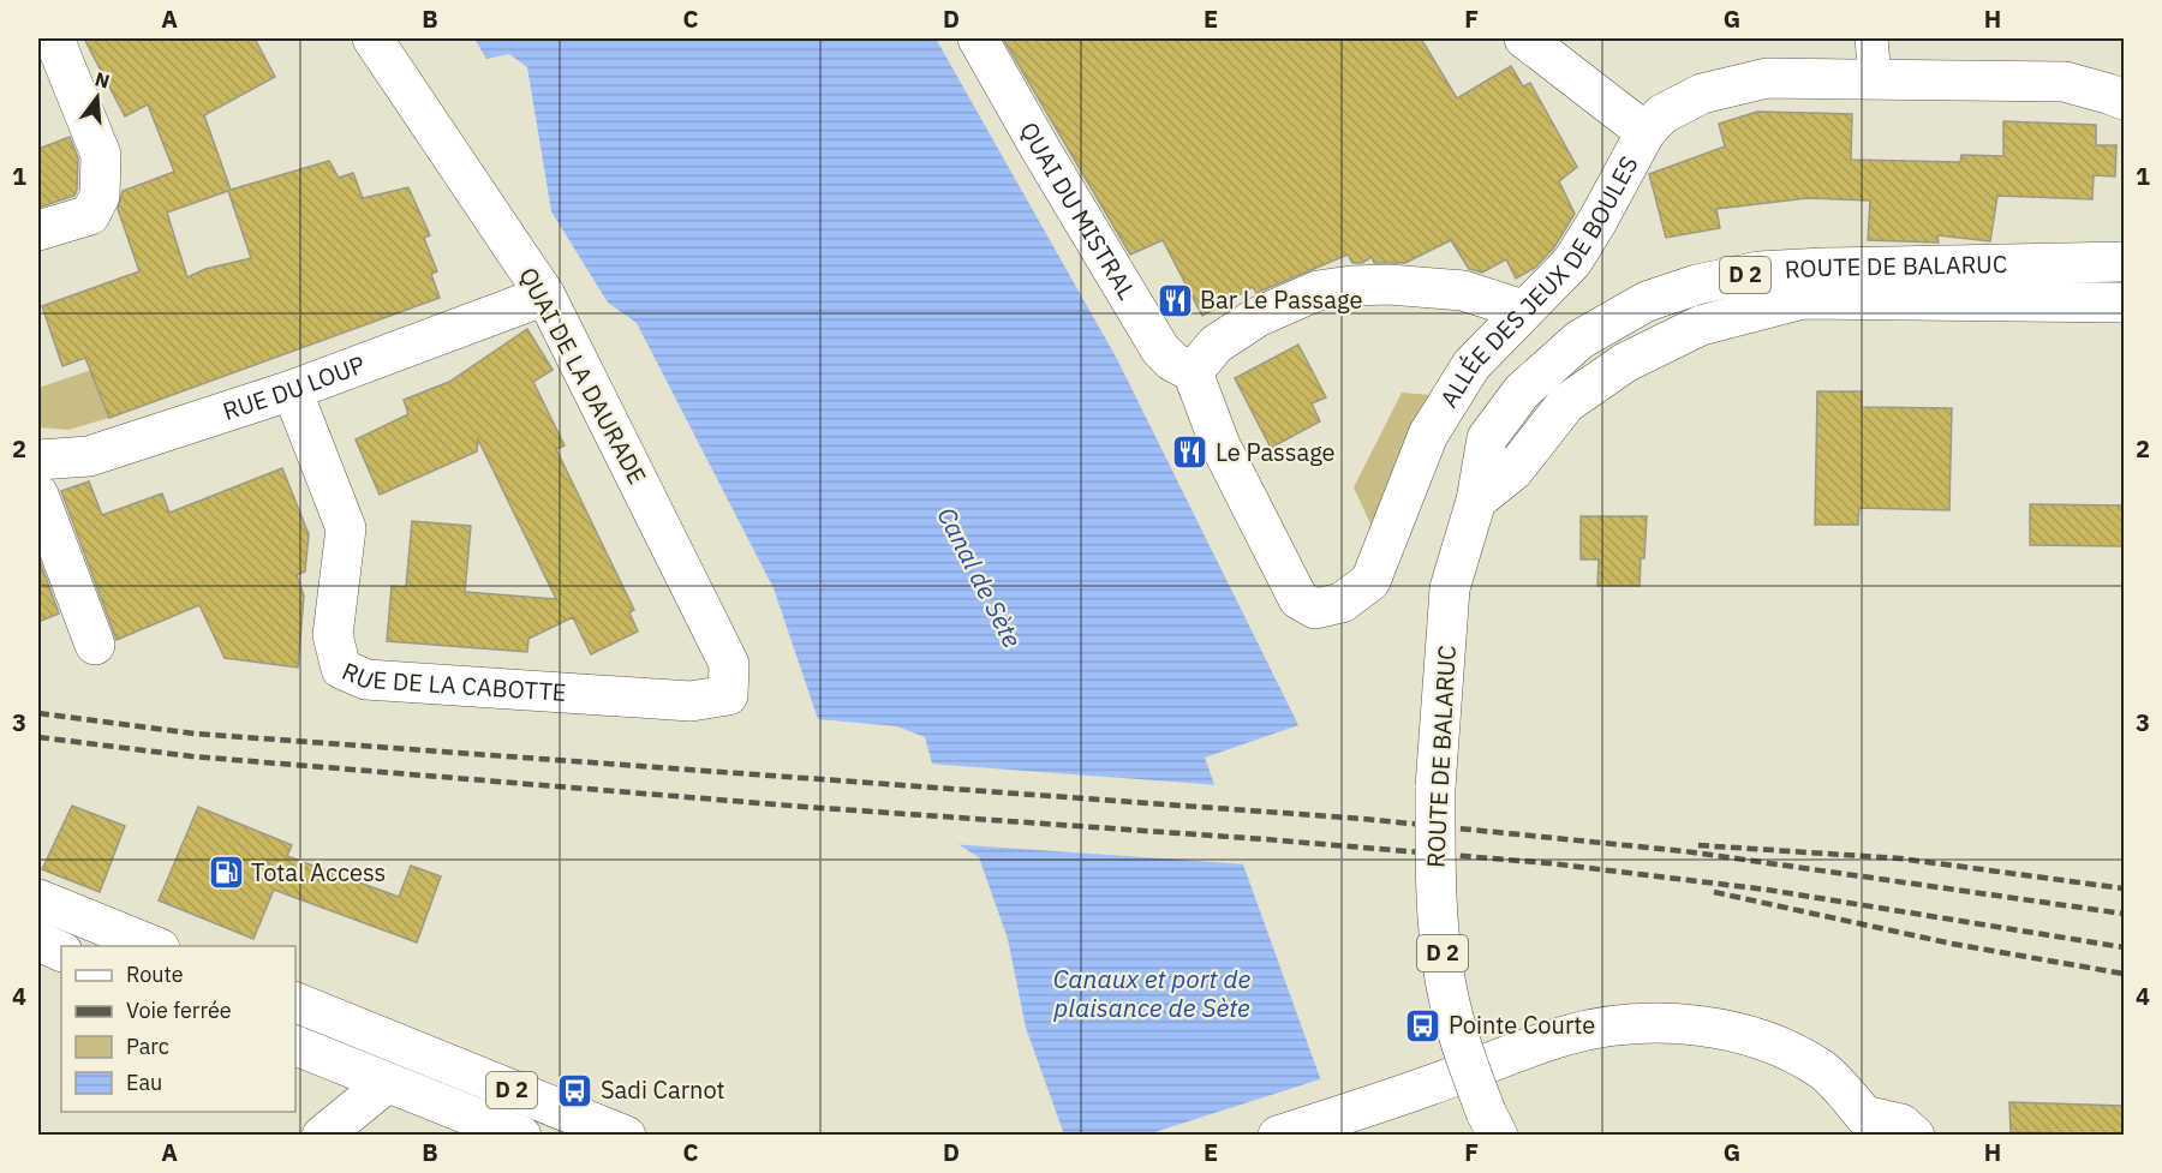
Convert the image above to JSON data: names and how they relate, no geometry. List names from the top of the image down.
{
  "streets": {
    "street": [
      "QUAI DU MISTRAL",
      "ROUTE DE BALARUC",
      "D 2",
      "ALLÉE DES JEUX DE BOULES",
      "QUAI DE LA DAURADE",
      "RUE DU LOUP",
      "RUE DE LA CABOTTE"
    ]
  },
  "crossings": [
    ["QUAI DU MISTRAL", "ALLÉE DES JEUX DE BOULES"],
    ["QUAI DE LA DAURADE", "RUE DU LOUP"],
    ["QUAI DE LA DAURADE", "RUE DE LA CABOTTE"],
    ["RUE DU LOUP", "RUE DE LA CABOTTE"]
  ],
  "water": ["Canal de Sète", "Canaux et port de plaisance de Sète"],
  "places": {
    "restaurant": ["Bar Le Passage", "Le Passage"],
    "fuel station": ["Total Access"],
    "bus stop": ["Pointe Courte", "Sadi Carnot"]
  },
  "legend": [
    "Route",
    "Voie ferrée",
    "Parc",
    "Eau"
  ],
  "north": "top",
  "grid": {
    "columns": [
      "A",
      "B",
      "C",
      "D",
      "E",
      "F",
      "G",
      "H"
    ],
    "rows": [
      "1",
      "2",
      "3",
      "4"
    ]
  }
}
